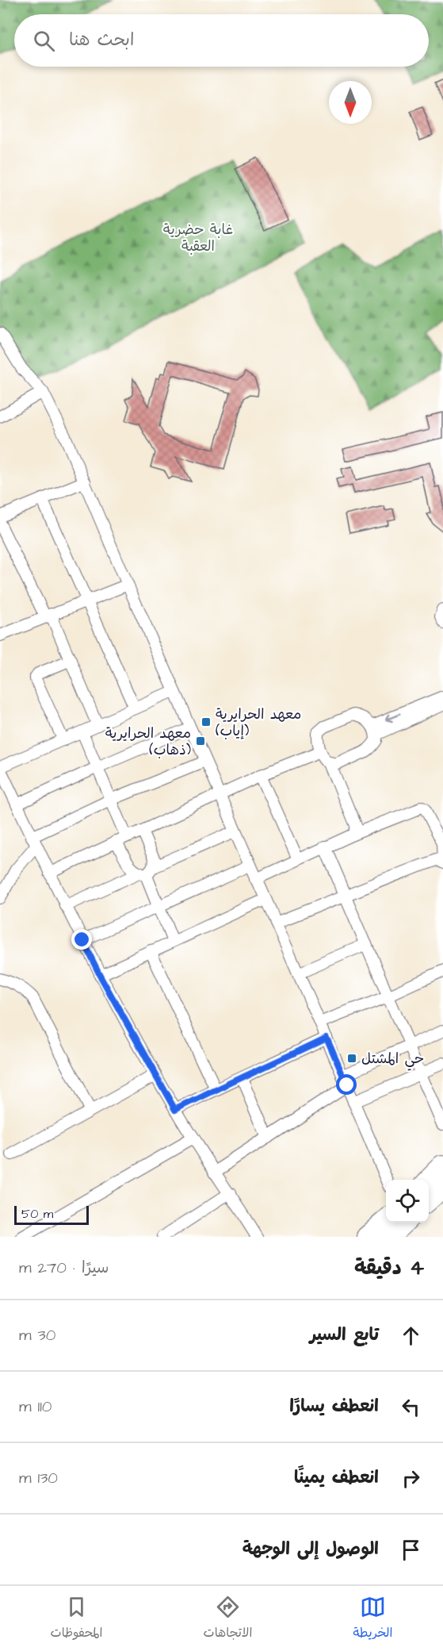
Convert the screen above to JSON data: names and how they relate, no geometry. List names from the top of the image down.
{
  "parks": ["غابة حضرية العقبة"],
  "places": {
    "transit": ["معهد الحرايرية (إياب)", "معهد الحرايرية (ذهاب)", "حي المشتل"]
  },
  "scale_bar": "50 m",
  "north": "bottom",
  "page": {
    "search": "ابحث هنا",
    "scale": "50 m",
    "heading": ["4 دقيقة", "سيرًا · 270 m"],
    "list": [
      ["تابع السير", "30 m"],
      ["انعطف يسارًا", "110 m"],
      ["انعطف يمينًا", "130 m"],
      "الوصول إلى الوجهة"
    ],
    "nav": ["الخريطة", "الاتجاهات", "المحفوظات"]
  }
}
